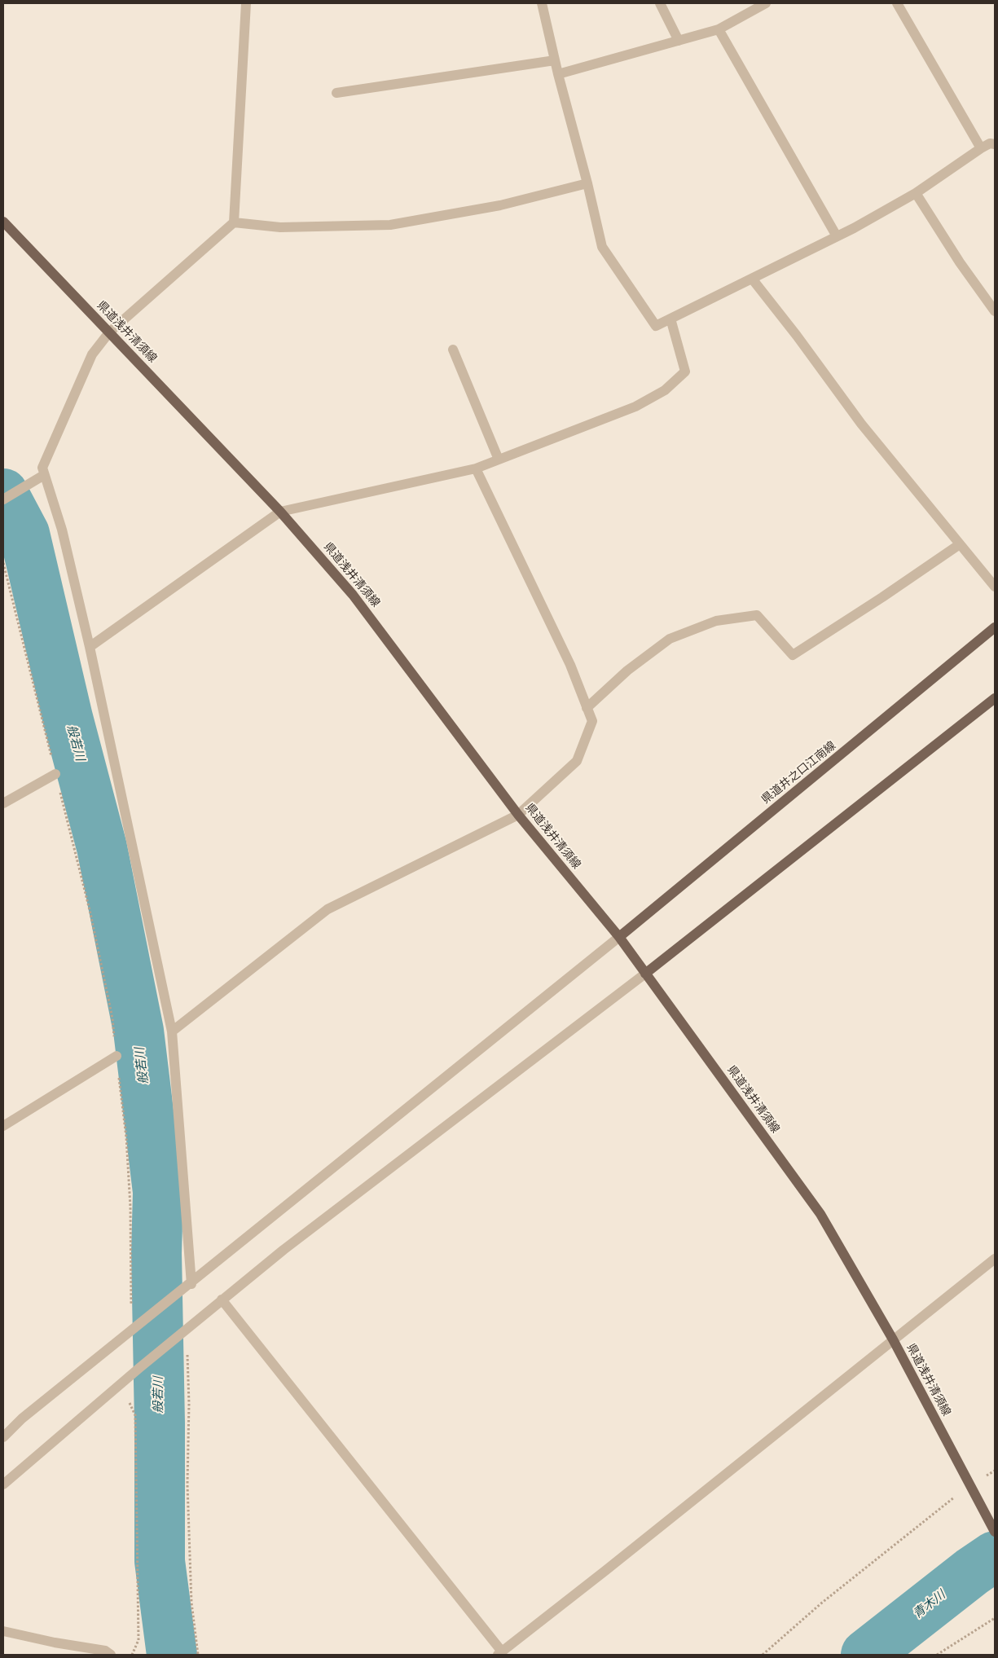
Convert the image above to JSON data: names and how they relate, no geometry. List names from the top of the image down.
{
  "streets": {
    "main road": ["県道浅井清須線", "県道井之口江南線"]
  },
  "crossings": [
    ["県道浅井清須線", "県道井之口江南線"]
  ],
  "water": ["般若川", "青木川"]
}
